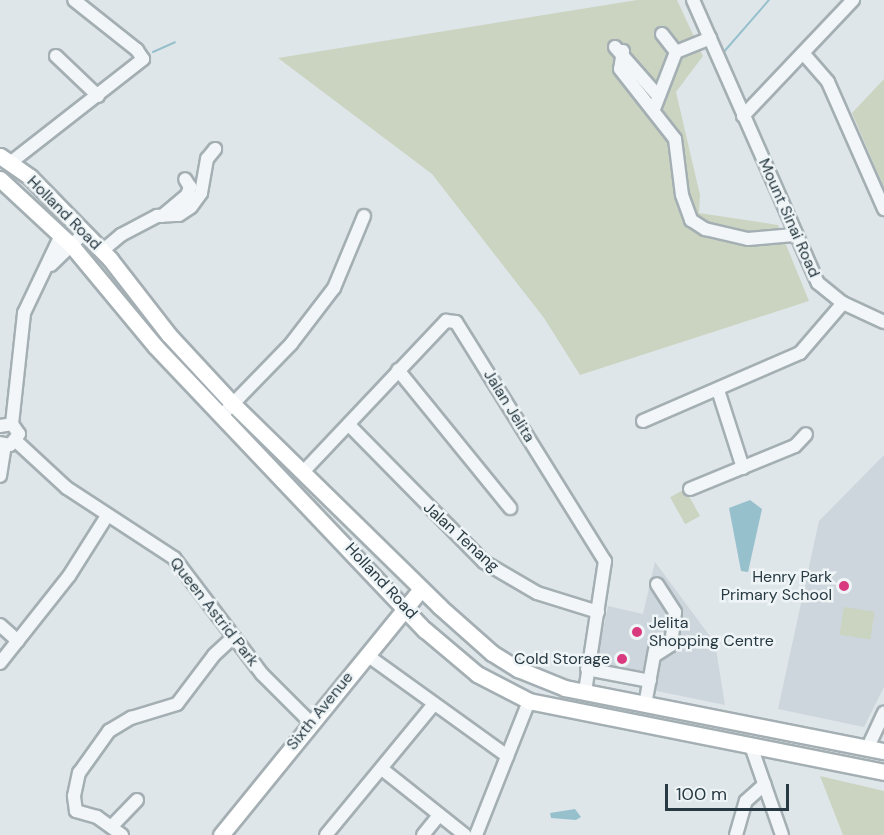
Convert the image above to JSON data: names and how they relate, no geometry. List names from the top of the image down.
{
  "streets": {
    "main road": ["Holland Road", "Sixth Avenue"],
    "street": [
      "Mount Sinai Road",
      "Jalan Jelita",
      "Jalan Tenang",
      "Queen Astrid Park"
    ]
  },
  "crossings": [
    ["Holland Road", "Jalan Jelita"],
    ["Holland Road", "Sixth Avenue"],
    ["Jalan Jelita", "Jalan Tenang"],
    ["Queen Astrid Park", "Sixth Avenue"]
  ],
  "places": ["Henry Park Primary School", "Jelita Shopping Centre", "Cold Storage"],
  "scale_bar": "100 m"
}
